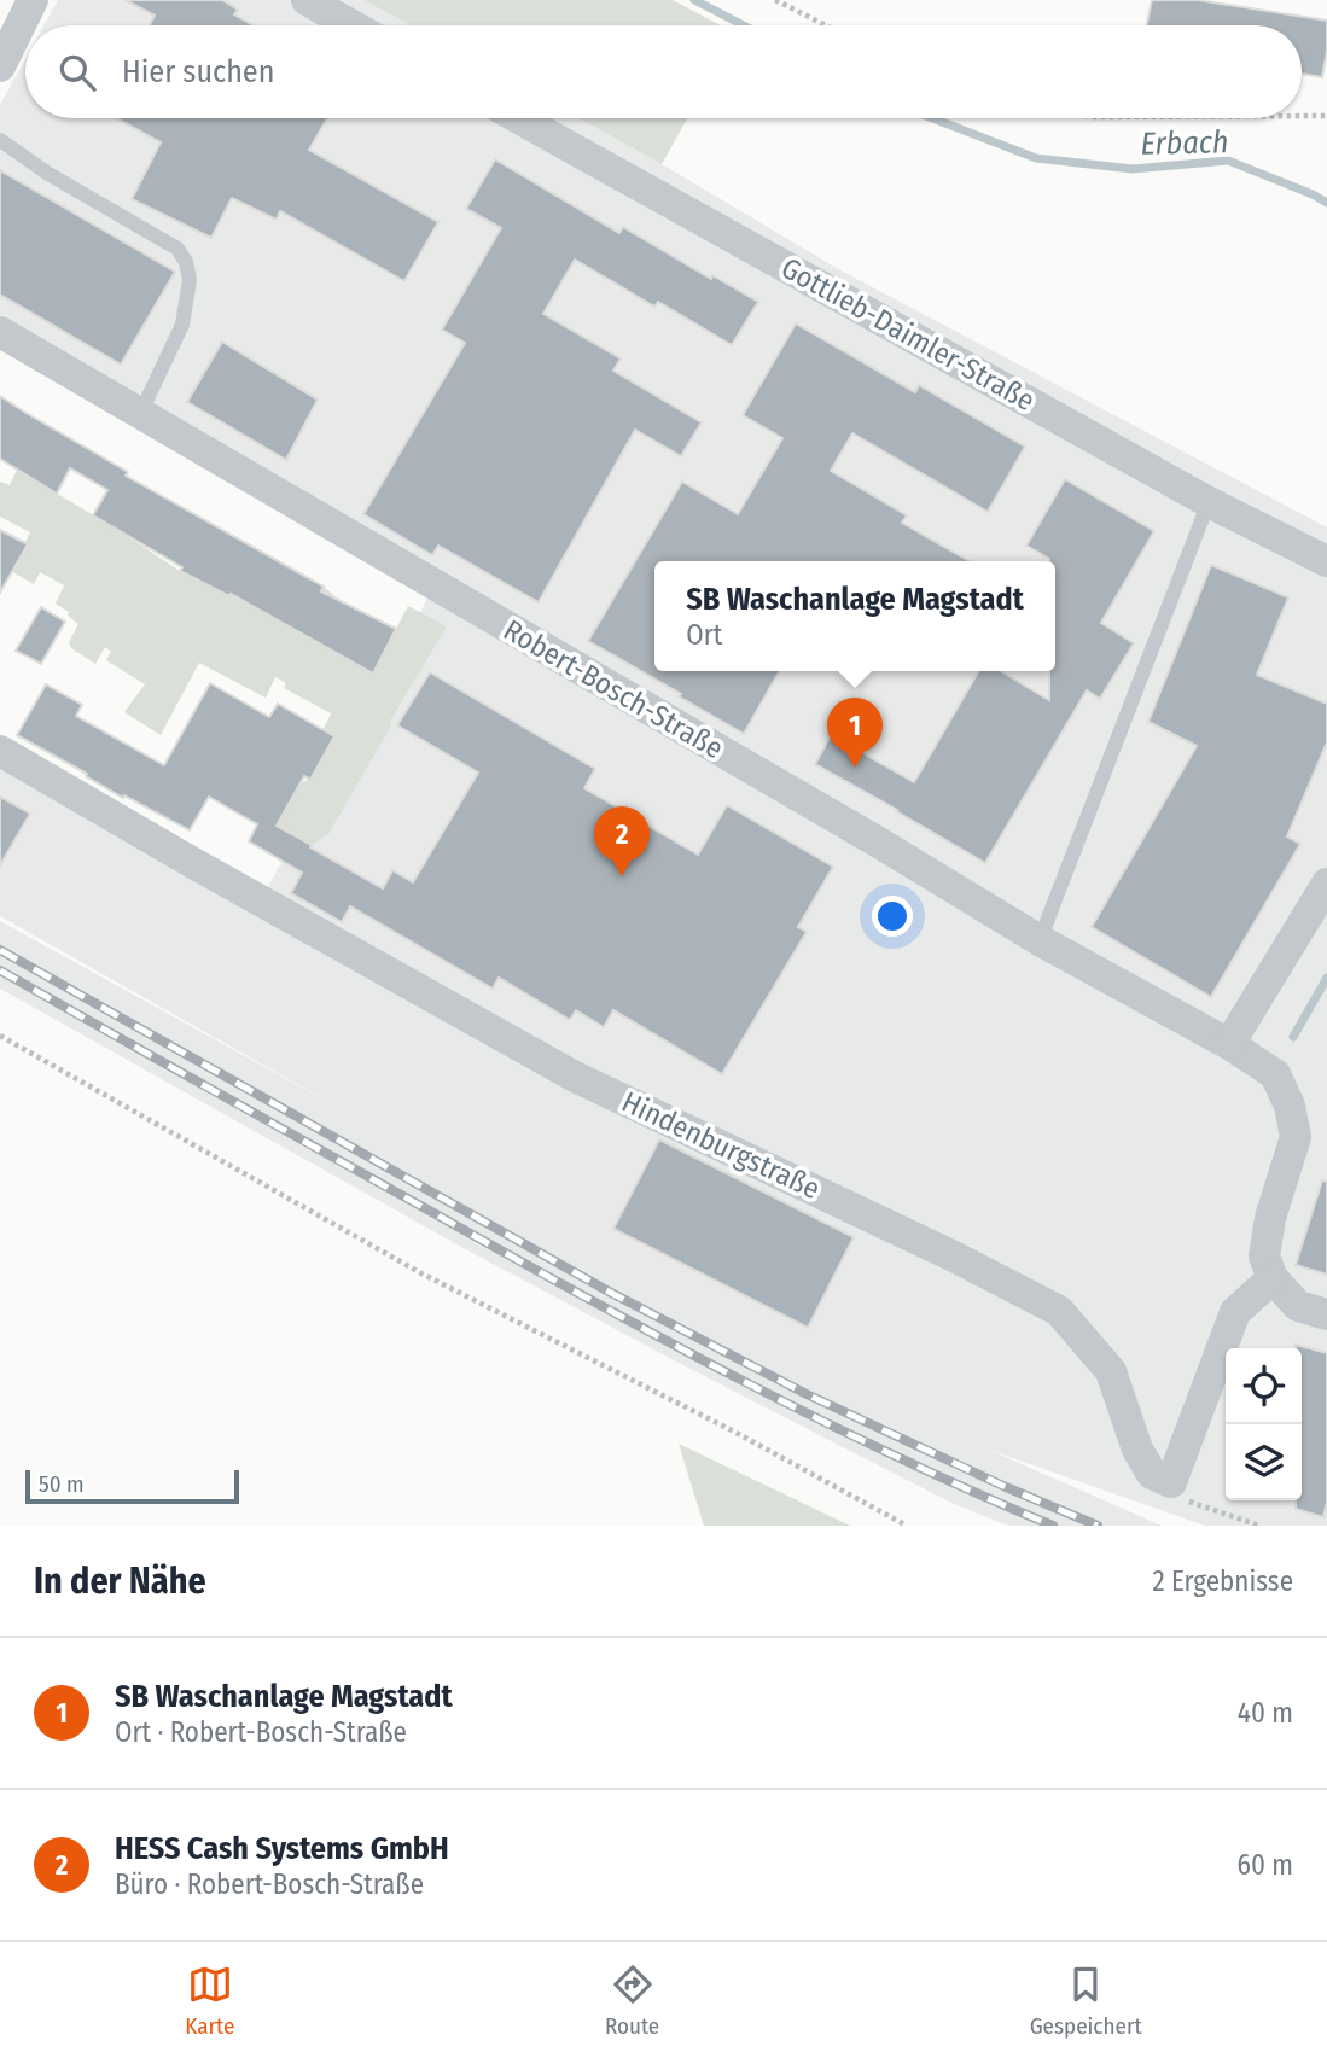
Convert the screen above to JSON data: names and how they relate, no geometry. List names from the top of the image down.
{
  "streets": {
    "street": ["Gottlieb-Daimler-Straße", "Robert-Bosch-Straße", "Hindenburgstraße"]
  },
  "water": ["Erbach"],
  "scale_bar": "50 m",
  "page": {
    "search": "Hier suchen",
    "popup": ["SB Waschanlage Magstadt", "Ort"],
    "pins": ["1", "2"],
    "scale": "50 m",
    "heading": ["In der Nähe", "2 Ergebnisse"],
    "list": [
      {
        "mark": "1",
        "name": "SB Waschanlage Magstadt",
        "note": "Ort · Robert-Bosch-Straße",
        "value": "40 m"
      },
      {
        "mark": "2",
        "name": "HESS Cash Systems GmbH",
        "note": "Büro · Robert-Bosch-Straße",
        "value": "60 m"
      }
    ],
    "nav": ["Karte", "Route", "Gespeichert"]
  }
}
